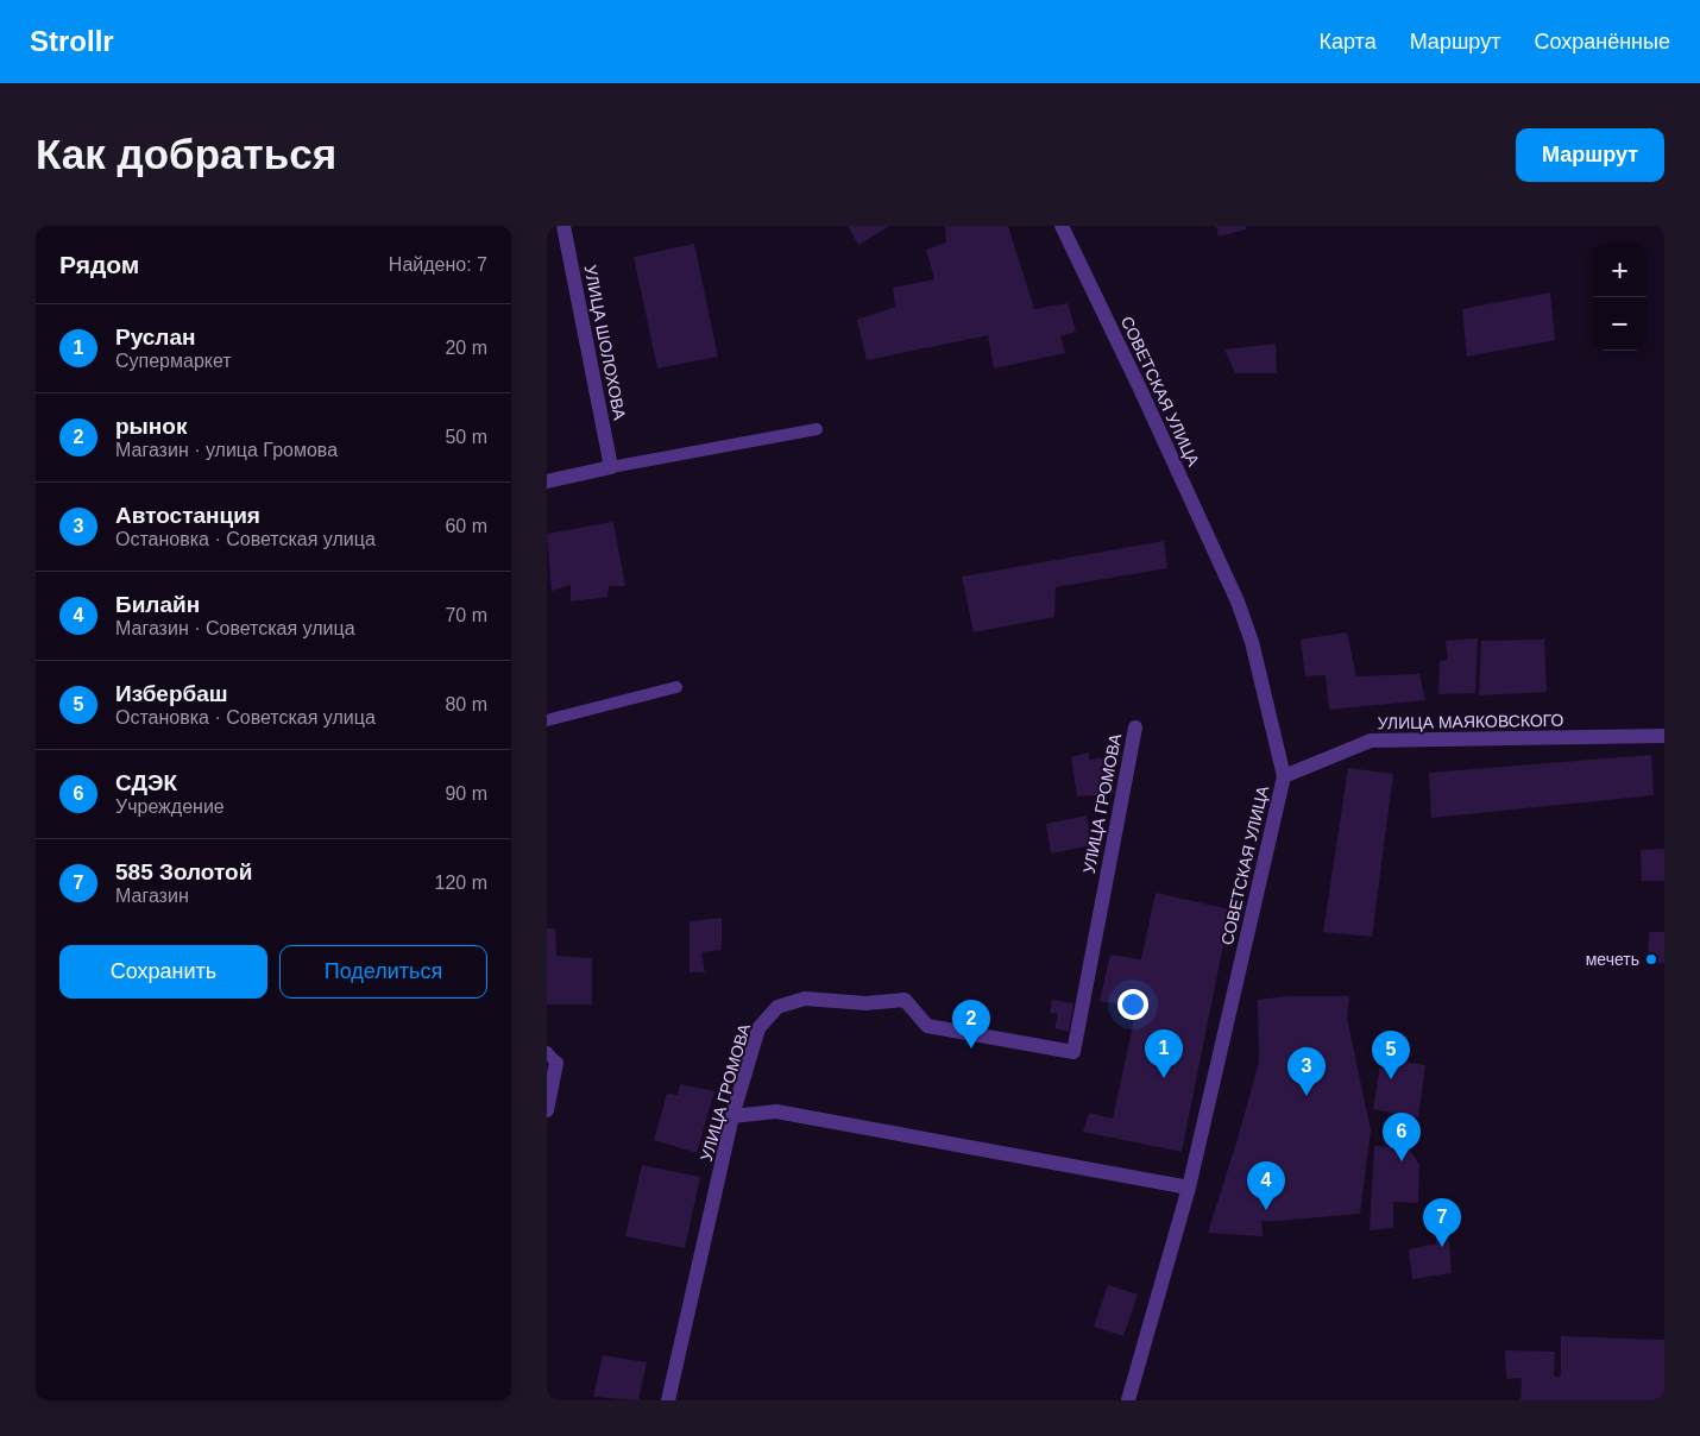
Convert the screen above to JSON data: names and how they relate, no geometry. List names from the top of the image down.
{
  "streets": {
    "street": [
      "УЛИЦА ШОЛОХОВА",
      "СОВЕТСКАЯ УЛИЦА",
      "УЛИЦА МАЯКОВСКОГО",
      "УЛИЦА ГРОМОВА"
    ]
  },
  "crossings": [
    ["СОВЕТСКАЯ УЛИЦА", "УЛИЦА МАЯКОВСКОГО"]
  ],
  "places": ["мечеть"],
  "page": {
    "header": "Strollr",
    "nav": ["Карта", "Маршрут", "Сохранённые"],
    "buttons": [
      "Маршрут",
      ["Сохранить", "Поделиться"]
    ],
    "title": "Как добраться",
    "heading": ["Рядом", "Найдено: 7"],
    "map_buttons": ["+", "−"],
    "list": [
      {
        "mark": "1",
        "name": "Руслан",
        "note": "Супермаркет",
        "value": "20 m"
      },
      {
        "mark": "2",
        "name": "рынок",
        "note": "Магазин · улица Громова",
        "value": "50 m"
      },
      {
        "mark": "3",
        "name": "Автостанция",
        "note": "Остановка · Советская улица",
        "value": "60 m"
      },
      {
        "mark": "4",
        "name": "Билайн",
        "note": "Магазин · Советская улица",
        "value": "70 m"
      },
      {
        "mark": "5",
        "name": "Избербаш",
        "note": "Остановка · Советская улица",
        "value": "80 m"
      },
      {
        "mark": "6",
        "name": "СДЭК",
        "note": "Учреждение",
        "value": "90 m"
      },
      {
        "mark": "7",
        "name": "585 Золотой",
        "note": "Магазин",
        "value": "120 m"
      }
    ],
    "pins": [
      "2",
      "1",
      "5",
      "3",
      "6",
      "4",
      "7"
    ]
  }
}
